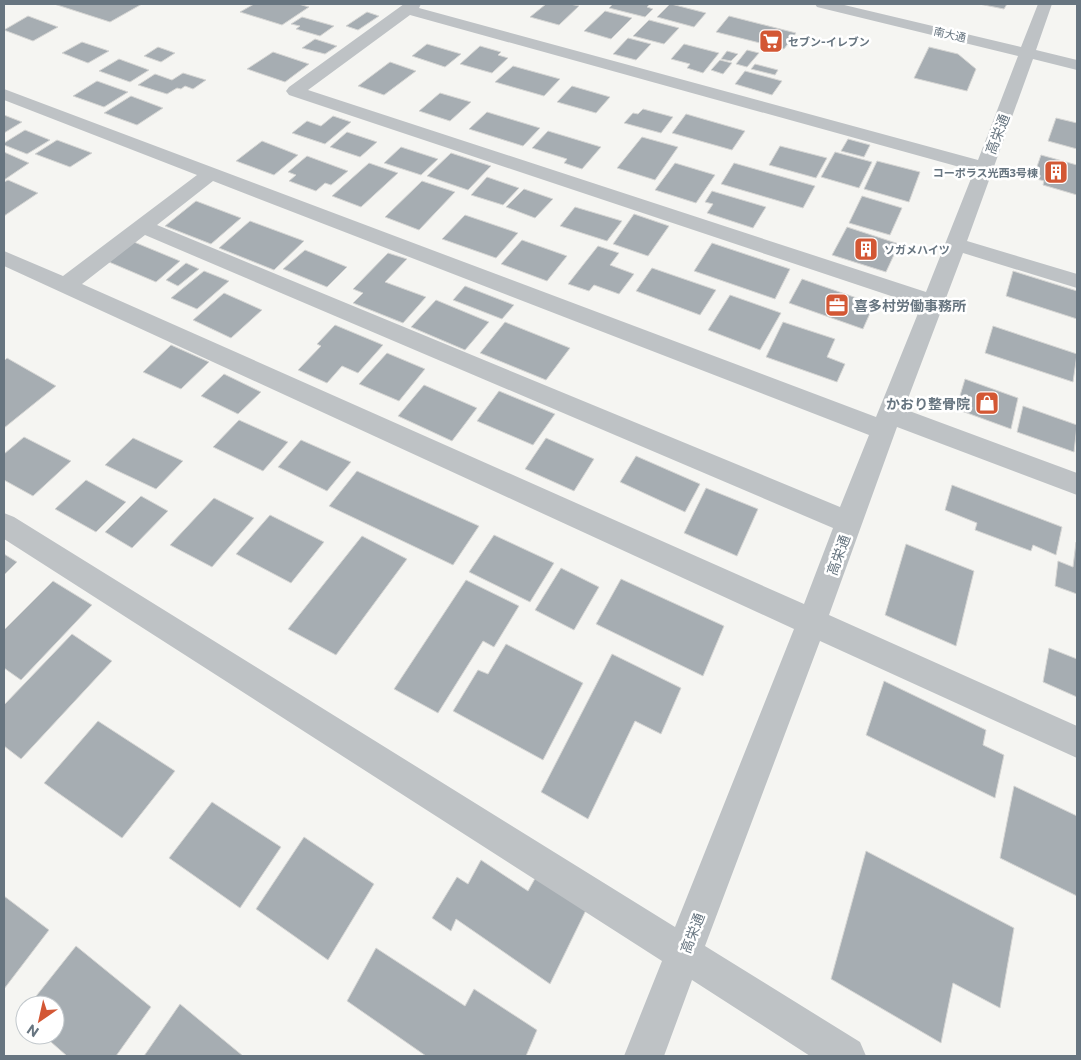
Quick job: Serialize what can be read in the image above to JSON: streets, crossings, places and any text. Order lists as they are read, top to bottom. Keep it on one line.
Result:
{"streets":{"street":["南大通","高栄通"]},"crossings":[["南大通","高栄通"]],"places":{"supermarket":["セブン-イレブン"],"building":["コーポラス光西3号棟","ソガメハイツ"],"office":["喜多村労働事務所"],"shop":["かおり整骨院"]},"north":"bottom left"}
